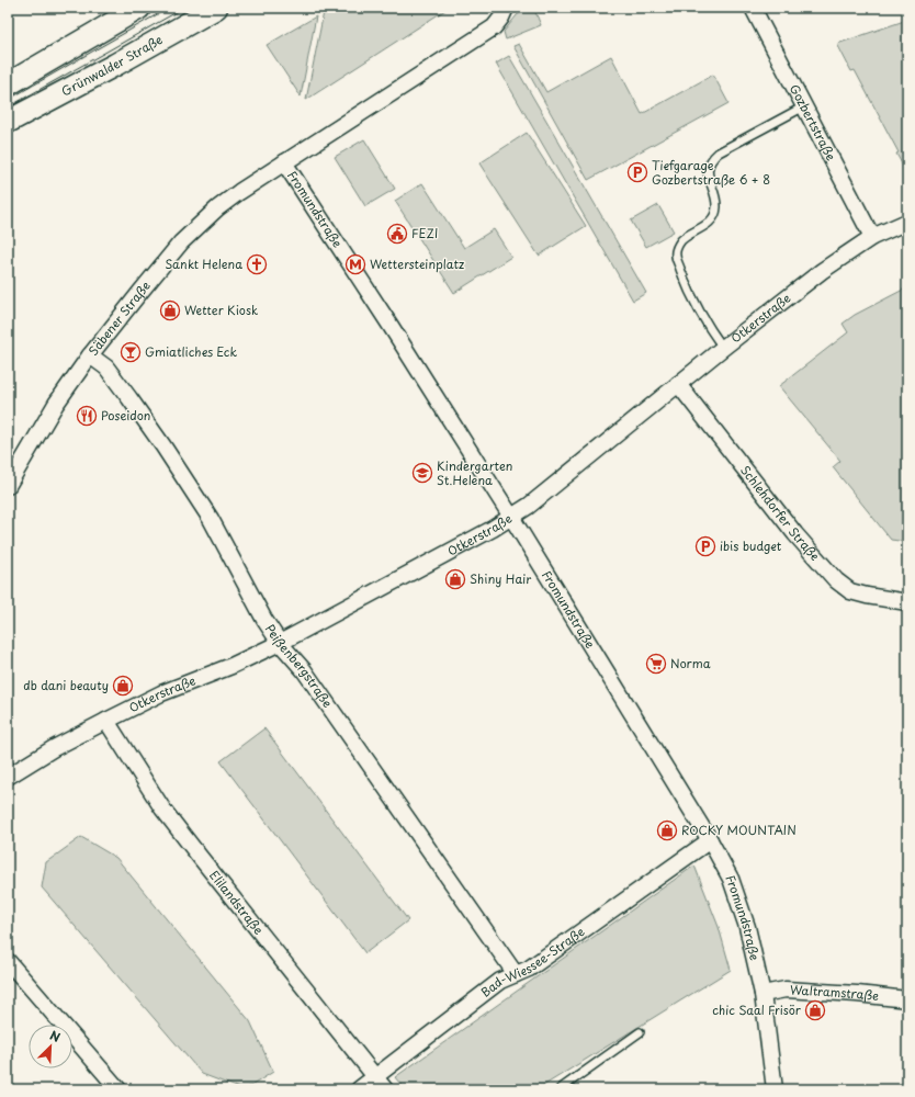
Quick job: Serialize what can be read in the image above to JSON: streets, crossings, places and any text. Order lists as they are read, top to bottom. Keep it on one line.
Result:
{"streets":{"main road":["Grünwalder Straße"],"street":["Gozbertstraße","Fromundstraße","Säbener Straße","Otkerstraße","Schlehdorfer Straße","Peißenbergstraße","Elilandstraße","Bad-Wiessee-Straße","Waltramstraße"]},"crossings":[["Gozbertstraße","Otkerstraße"],["Fromundstraße","Säbener Straße"],["Fromundstraße","Otkerstraße"],["Fromundstraße","Bad-Wiessee-Straße"],["Fromundstraße","Waltramstraße"],["Säbener Straße","Peißenbergstraße"],["Otkerstraße","Schlehdorfer Straße"],["Otkerstraße","Peißenbergstraße"],["Otkerstraße","Elilandstraße"],["Peißenbergstraße","Bad-Wiessee-Straße"],["Elilandstraße","Bad-Wiessee-Straße"]],"places":{"parking":["Tiefgarage Gozbertstraße 6 + 8","ibis budget"],"public building":["FEZI"],"church":["Sankt Helena"],"metro station":["Wettersteinplatz"],"shop":["Wetter Kiosk","Shiny Hair","db dani beauty","ROCKY MOUNTAIN","chic Saal Frisör"],"bar":["Gmiatliches Eck"],"restaurant":["Poseidon"],"school or university":["Kindergarten St.Helena"],"supermarket":["Norma"]},"north":"top right"}
